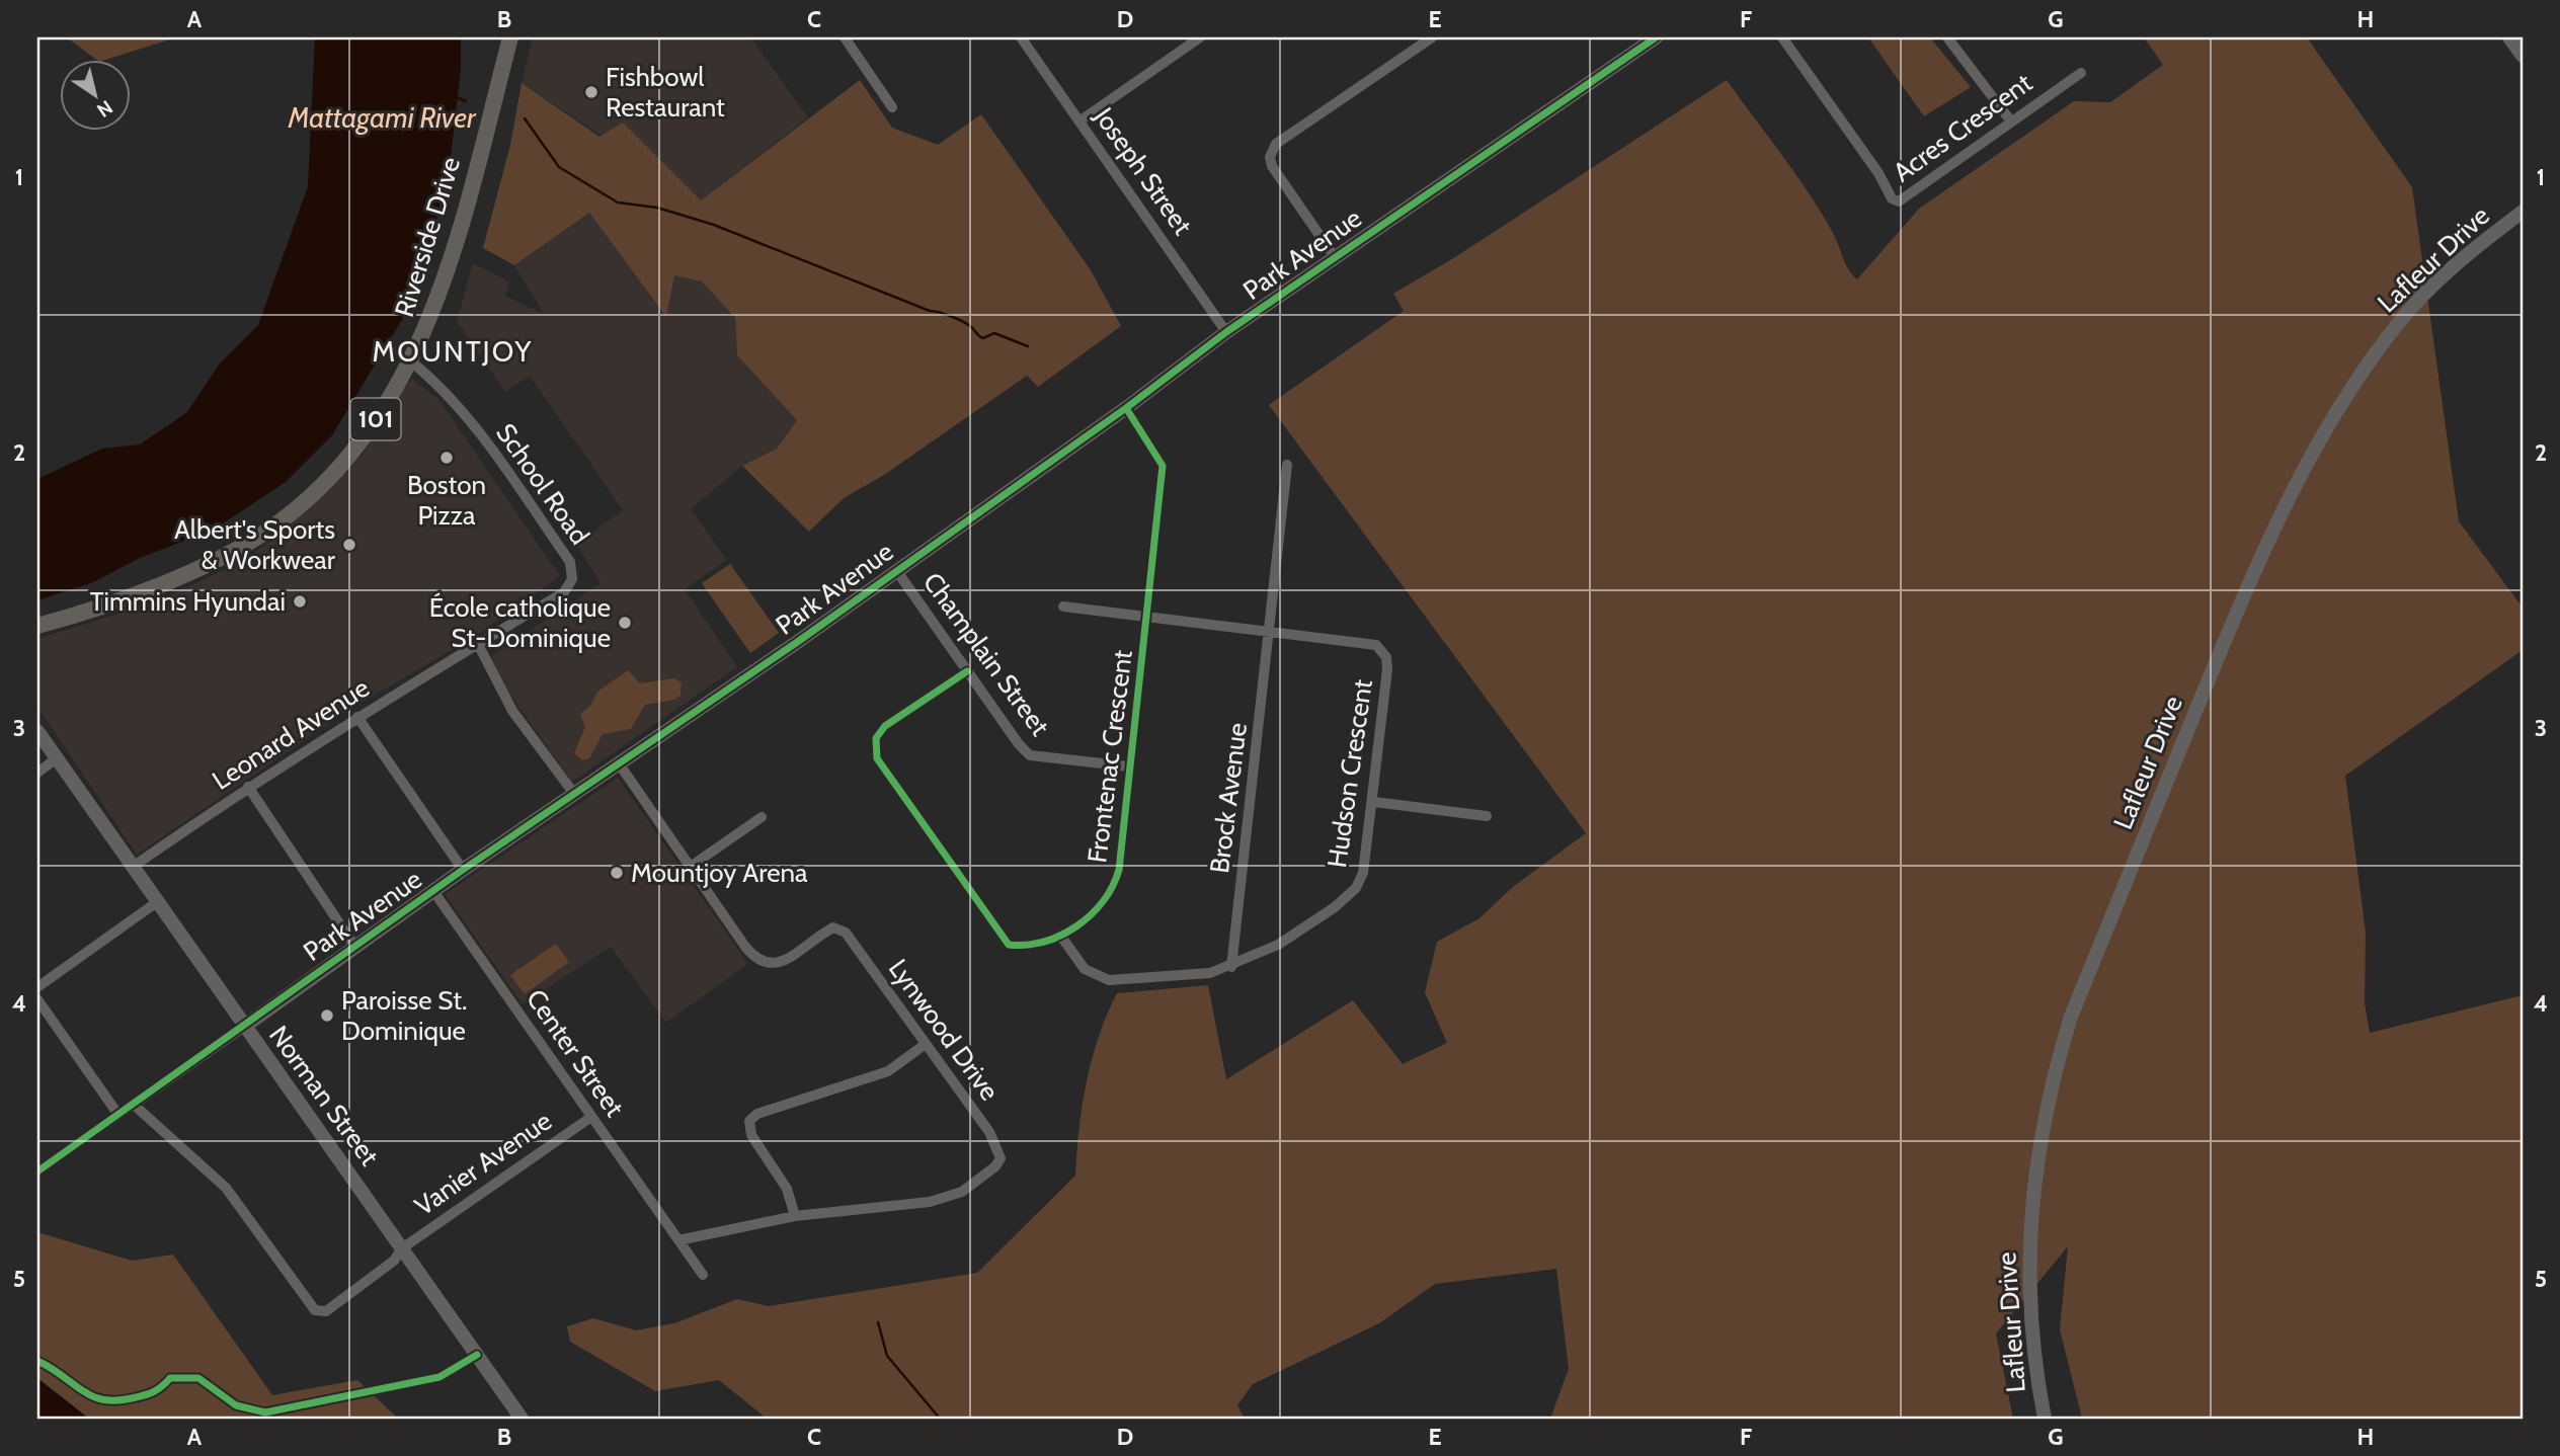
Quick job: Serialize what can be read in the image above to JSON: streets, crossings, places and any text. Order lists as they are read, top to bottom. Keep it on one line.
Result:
{"streets":{"main road":["Riverside Drive","101"],"street":["Acres Crescent","Joseph Street","Park Avenue","Lafleur Drive","School Road","Champlain Street","Leonard Avenue","Frontenac Crescent","Hudson Crescent","Brock Avenue","Lynwood Drive","Center Street","Norman Street","Vanier Avenue"]},"crossings":[["Joseph Street","Park Avenue"],["Riverside Drive","School Road"],["Park Avenue","Champlain Street"],["Park Avenue","Leonard Avenue"],["Park Avenue","Frontenac Crescent"],["Park Avenue","Lynwood Drive"],["Park Avenue","Center Street"],["Park Avenue","Norman Street"],["Park Avenue","Vanier Avenue"],["School Road","Leonard Avenue"],["Champlain Street","Frontenac Crescent"],["Leonard Avenue","Norman Street"],["Frontenac Crescent","Hudson Crescent"],["Hudson Crescent","Brock Avenue"],["Lynwood Drive","Center Street"],["Center Street","Vanier Avenue"],["Norman Street","Vanier Avenue"]],"districts":["MOUNTJOY"],"water":["Mattagami River"],"places":["Fishbowl Restaurant","Boston Pizza","Albert's Sports & Workwear","Timmins Hyundai","École catholique St-Dominique","Mountjoy Arena","Paroisse St. Dominique"],"north":"bottom right","grid":{"columns":["A","B","C","D","E","F","G","H"],"rows":["1","2","3","4","5"]}}
